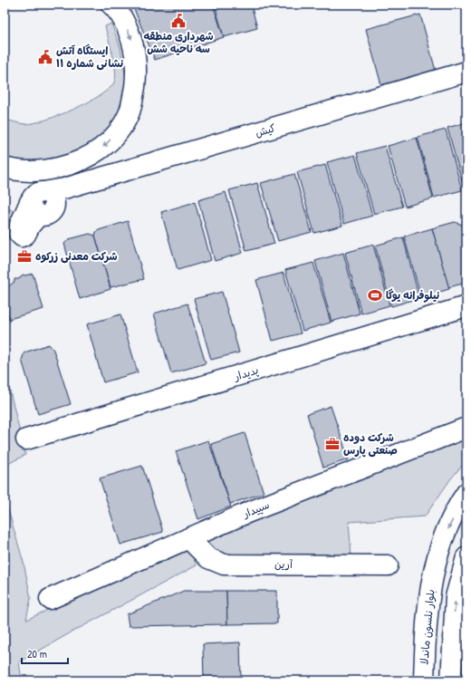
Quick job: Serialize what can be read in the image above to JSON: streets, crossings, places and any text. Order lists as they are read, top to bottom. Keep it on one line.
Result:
{"streets":{"main road":["کیش","پدیدار","سپیدار","آرین","بلوار نلسون ماندلا"]},"crossings":[["سپیدار","آرین"]],"places":{"public building":["شهرداری منطقه سه ناحیه شش","ایستگاه آتش نشانی شماره ۱۱"],"office":["شرکت معدنی زرکوه","شرکت دوده صنعتی پارس"],"sports":["نیلوفرانه یوگا"]},"scale_bar":"20 m"}
